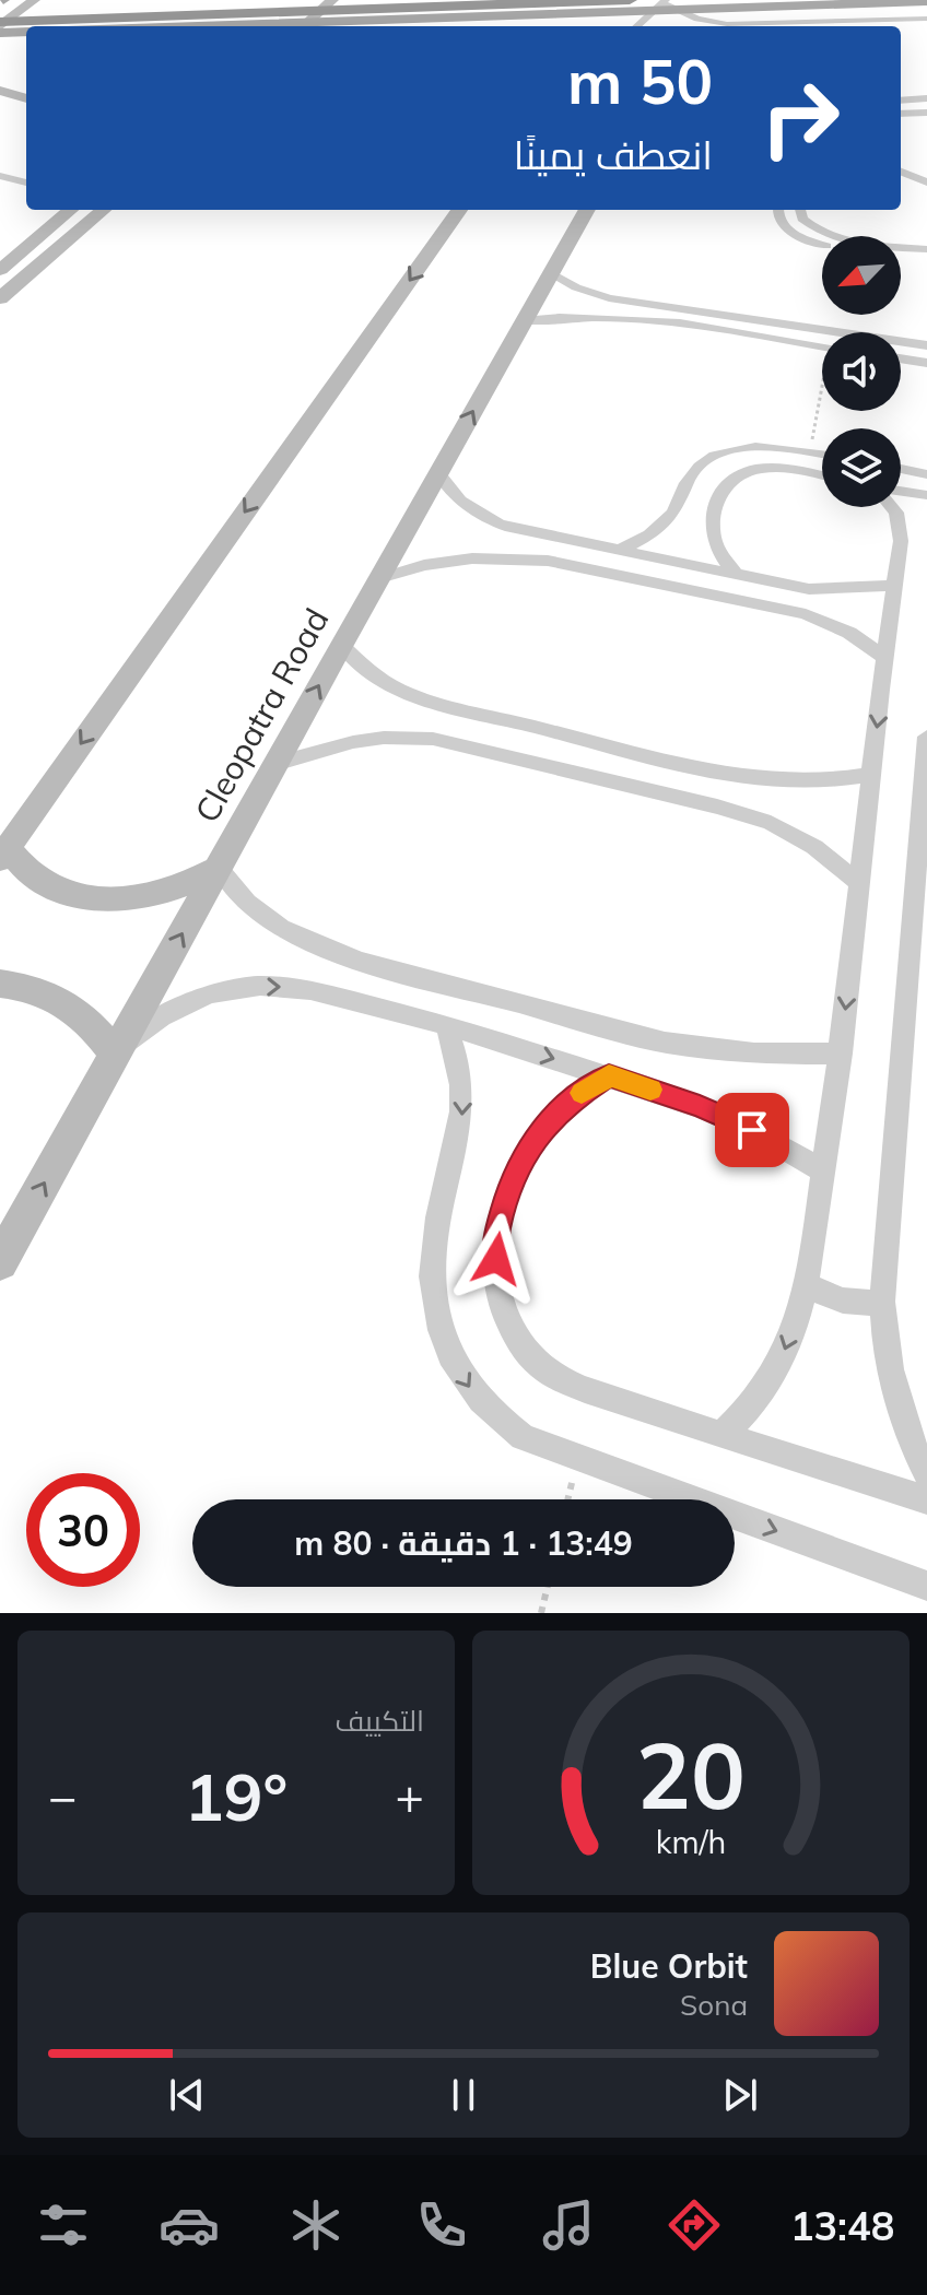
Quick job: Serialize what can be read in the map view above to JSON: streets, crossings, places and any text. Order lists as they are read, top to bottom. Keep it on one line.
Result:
{"streets":{"main road":["Cleopatra Road"]},"north":"bottom left","page":{"turn":["50 m","انعطف يمينًا"],"limit":"30","trip":"13:49 · 1 دقيقة · 80 m","tile":"التكييف","heat":["−","19°","+"],"song":["Blue Orbit","Sona"],"tabs":"13:48","gauge":["20","km/h"]}}
